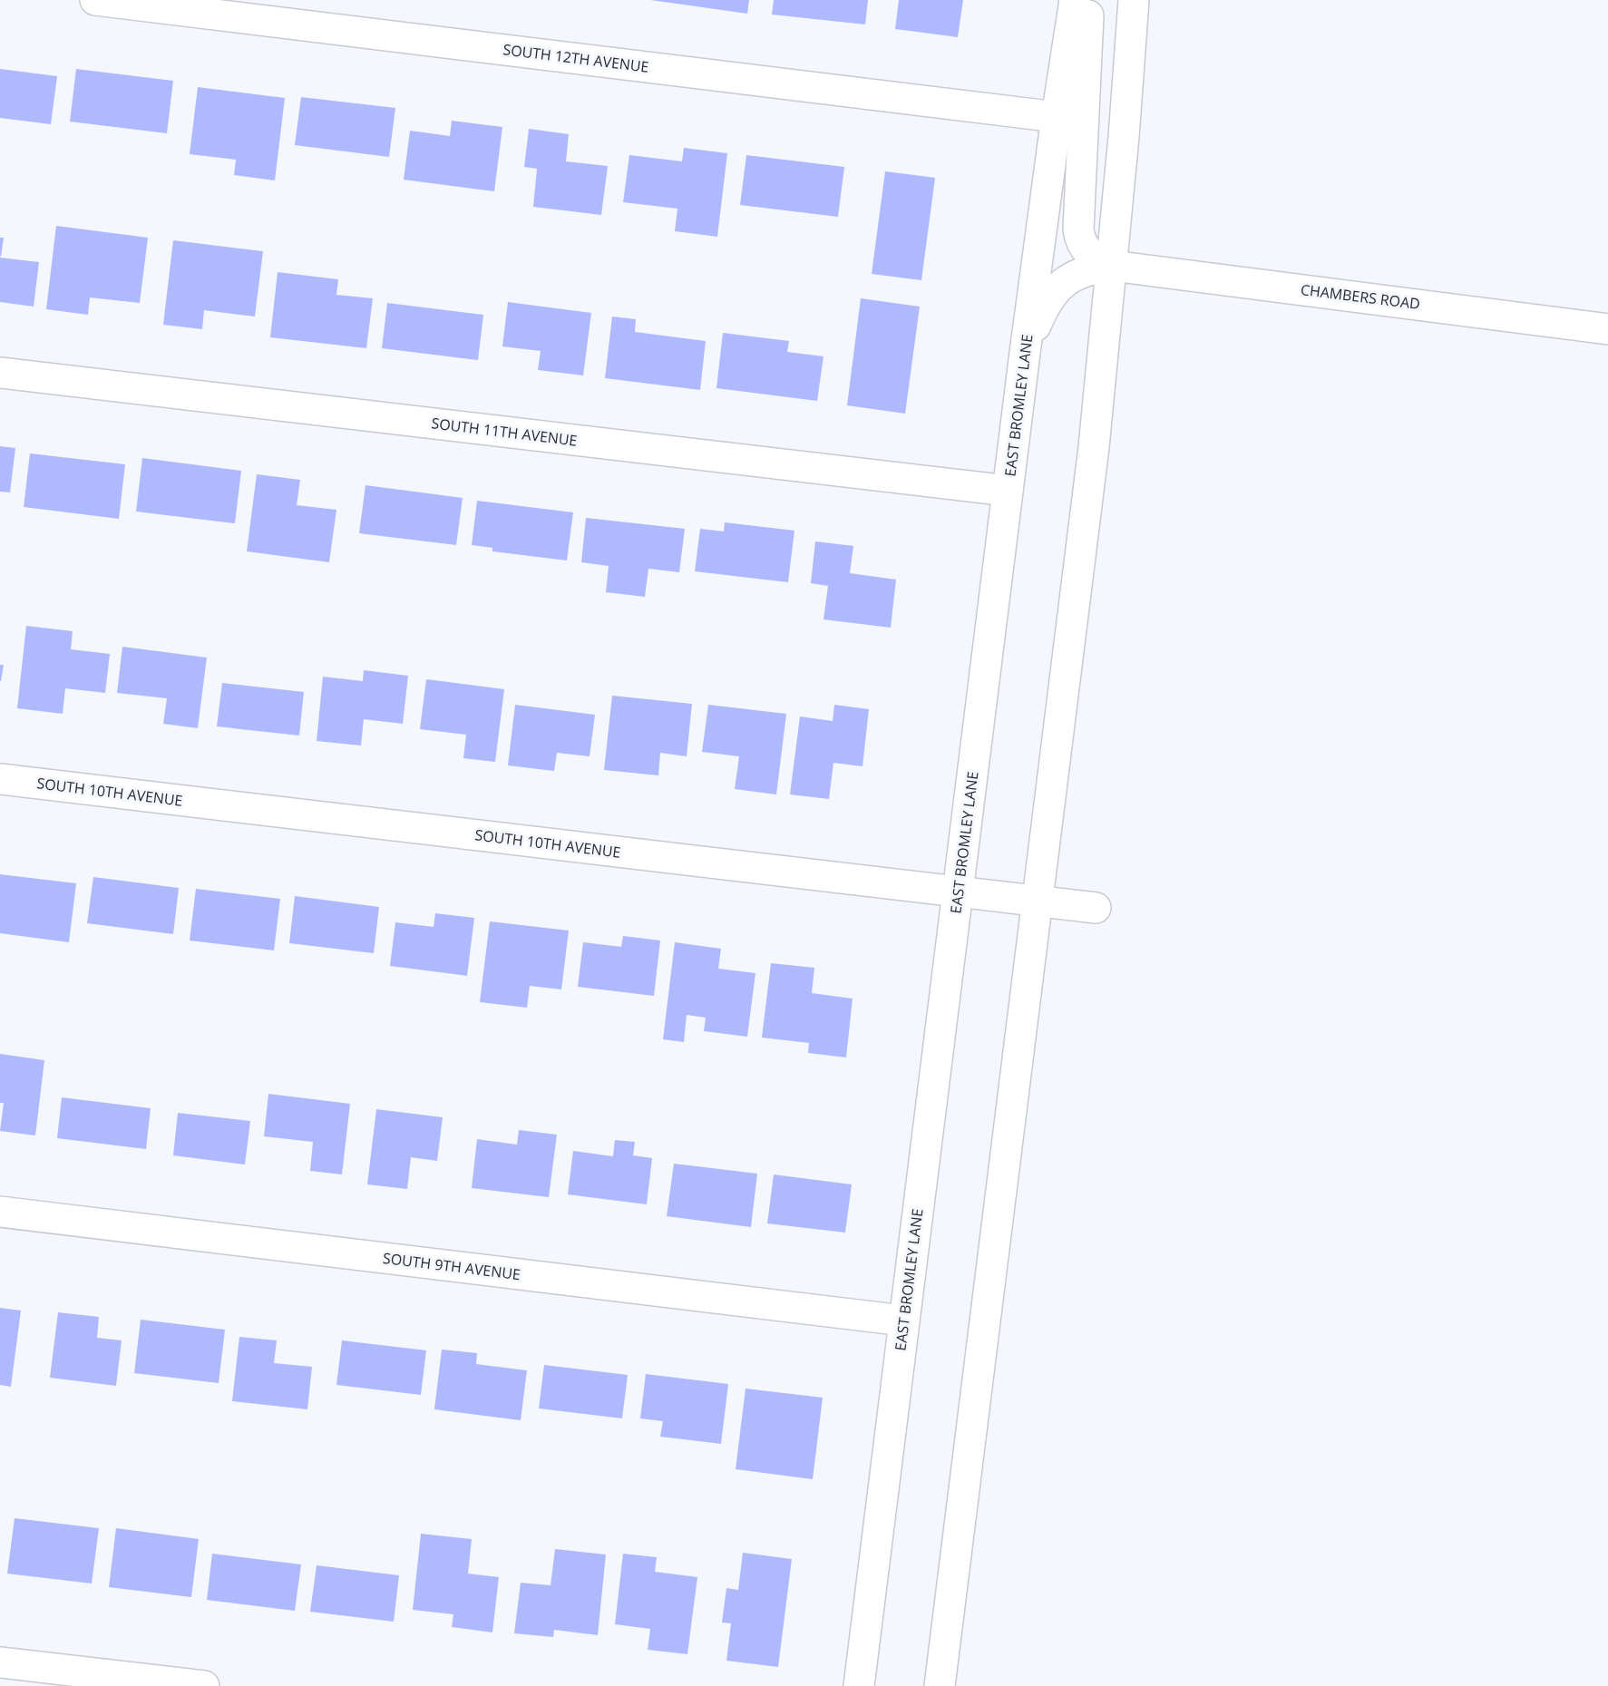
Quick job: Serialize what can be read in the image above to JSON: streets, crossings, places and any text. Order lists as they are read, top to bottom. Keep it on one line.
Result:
{"streets":{"street":["SOUTH 12TH AVENUE","CHAMBERS ROAD","EAST BROMLEY LANE","SOUTH 11TH AVENUE","SOUTH 10TH AVENUE","SOUTH 9TH AVENUE"]},"crossings":[["SOUTH 12TH AVENUE","EAST BROMLEY LANE"],["EAST BROMLEY LANE","SOUTH 11TH AVENUE"],["EAST BROMLEY LANE","SOUTH 10TH AVENUE"],["EAST BROMLEY LANE","SOUTH 9TH AVENUE"]]}
